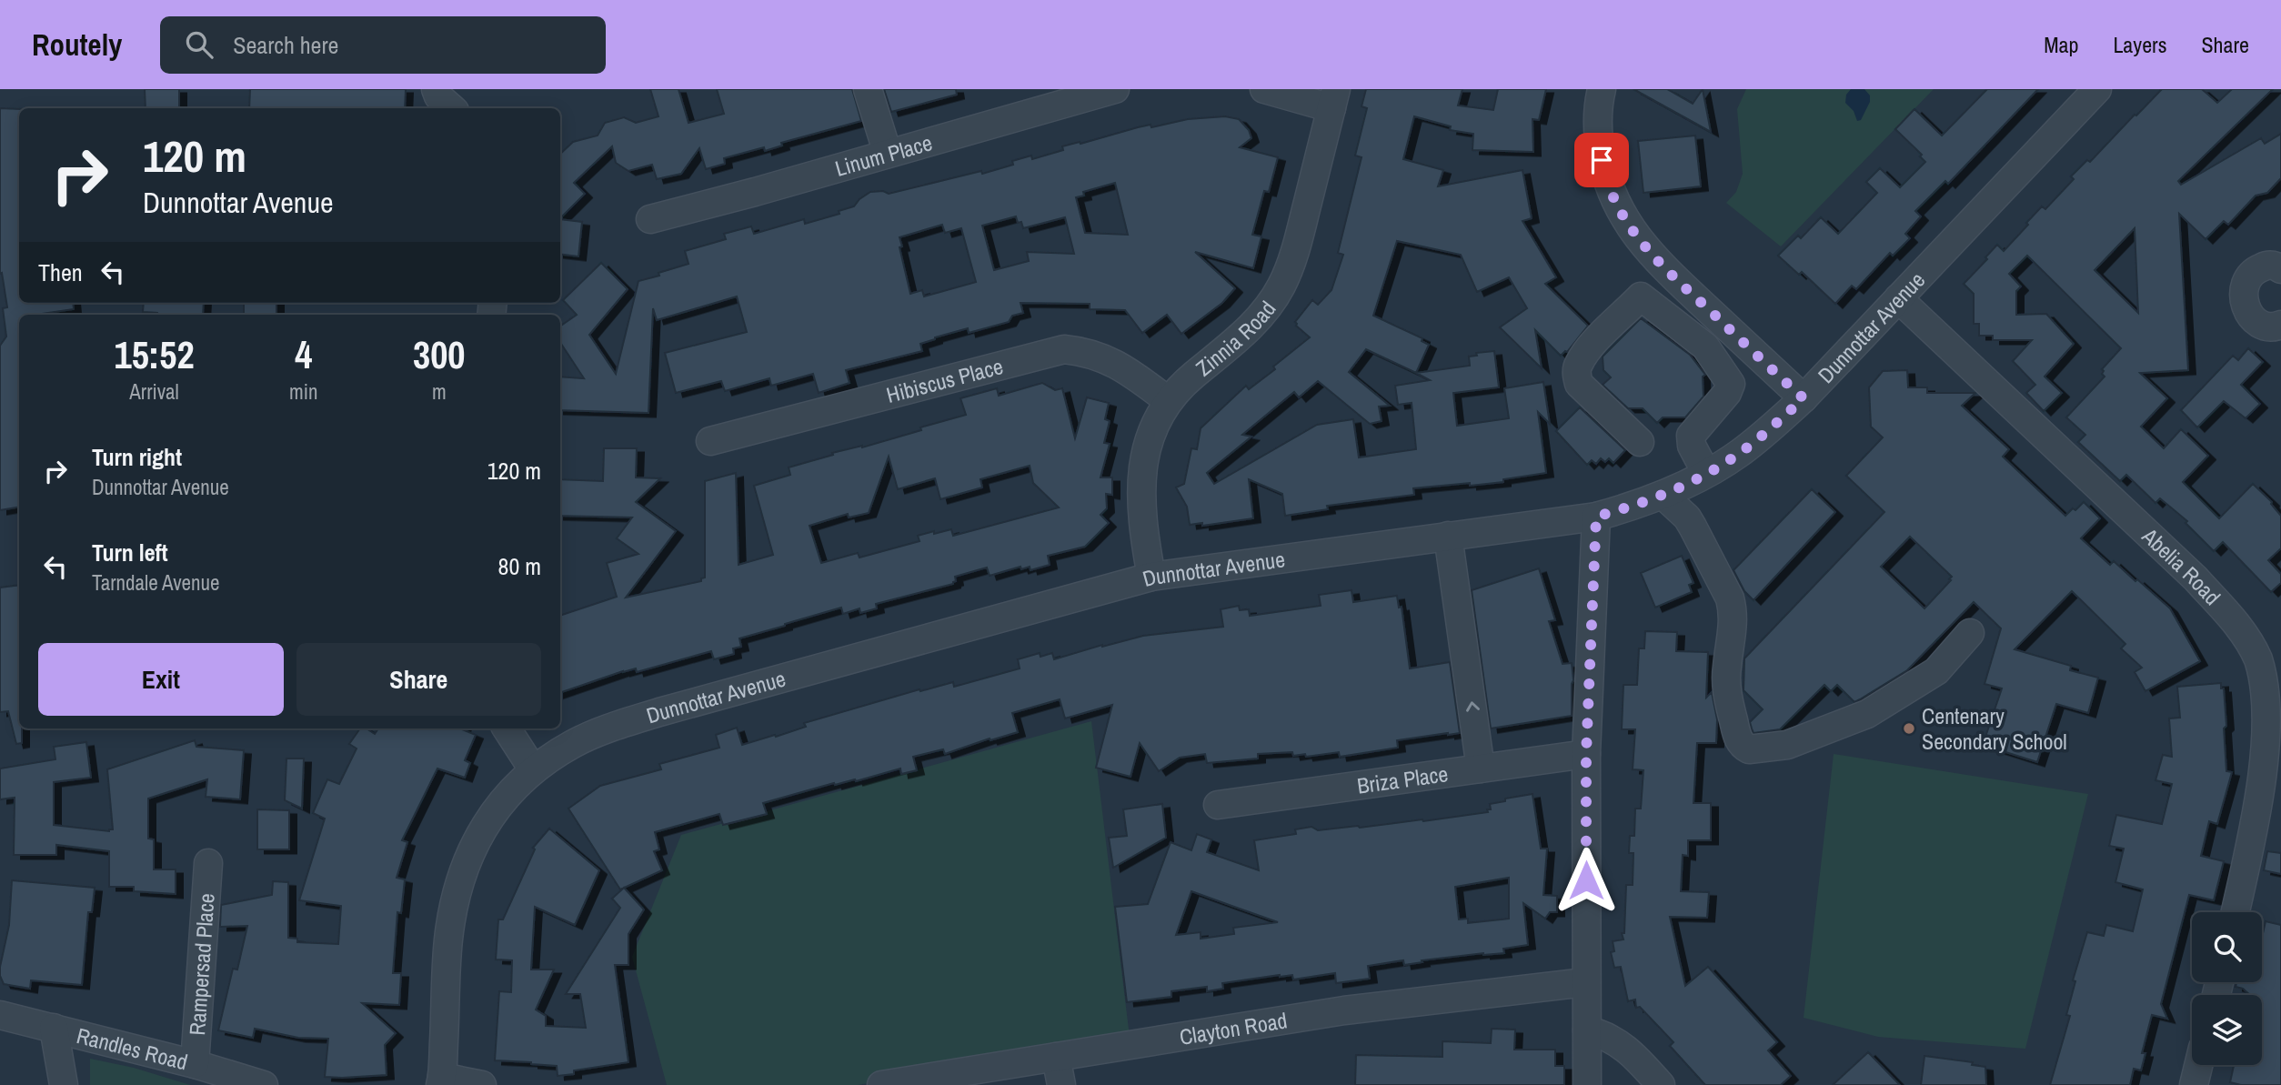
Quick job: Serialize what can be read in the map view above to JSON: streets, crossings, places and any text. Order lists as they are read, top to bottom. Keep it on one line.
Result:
{"streets":{"street":["Linum Place","Dunnottar Avenue","Zinnia Road","Hibiscus Place","Abelia Road","Briza Place","Rampersad Place","Clayton Road","Randles Road"]},"crossings":[["Dunnottar Avenue","Zinnia Road"],["Dunnottar Avenue","Abelia Road"],["Zinnia Road","Hibiscus Place"],["Rampersad Place","Randles Road"]],"places":["Centenary Secondary School"],"page":{"header":"Routely","search":"Search here","nav":["Map","Layers","Share"],"turn":["120 m","Dunnottar Avenue"],"then":"Then","eta":["15:52","Arrival","4","min","300","m"],"list":[{"name":"Turn right","note":"Dunnottar Avenue","value":"120 m"},{"name":"Turn left","note":"Tarndale Avenue","value":"80 m"}],"buttons":["Exit","Share"]}}
